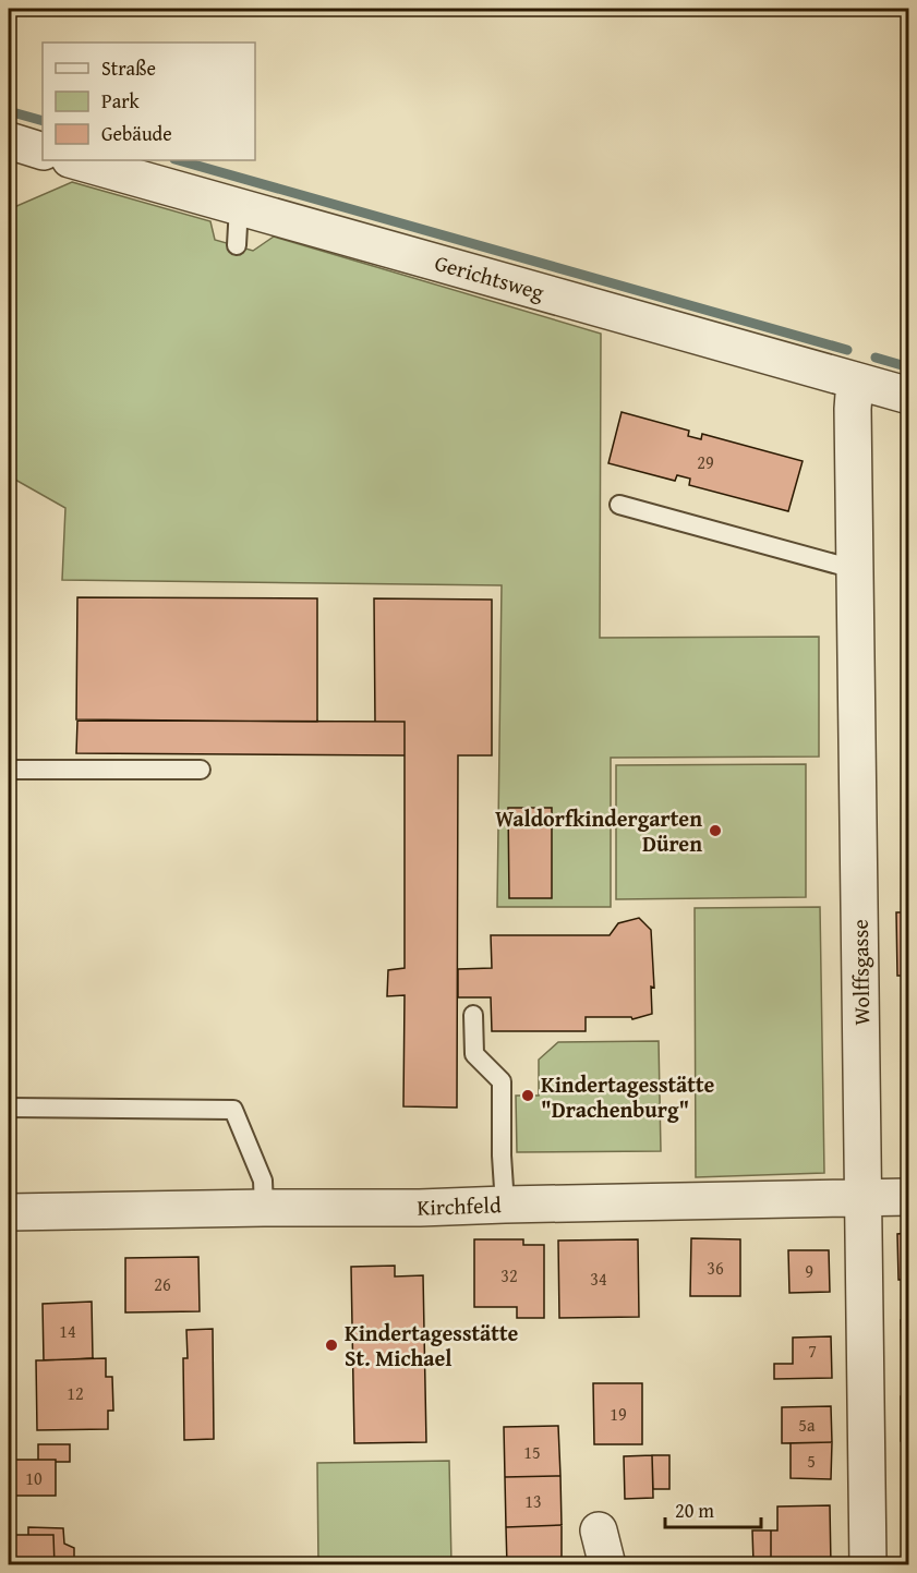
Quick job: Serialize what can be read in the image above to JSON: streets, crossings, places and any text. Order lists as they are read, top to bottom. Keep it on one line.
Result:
{"streets":{"street":["Gerichtsweg","Wolffsgasse","Kirchfeld"]},"crossings":[["Gerichtsweg","Wolffsgasse"],["Wolffsgasse","Kirchfeld"]],"places":["Waldorfkindergarten Düren","Kindertagesstätte \"Drachenburg\"","Kindertagesstätte St. Michael"],"house_numbers":["29","36","9","32","34","26","14","7","12","19","5a","15","5","10","13"],"legend":["Straße","Park","Gebäude"],"scale_bar":"20 m"}
